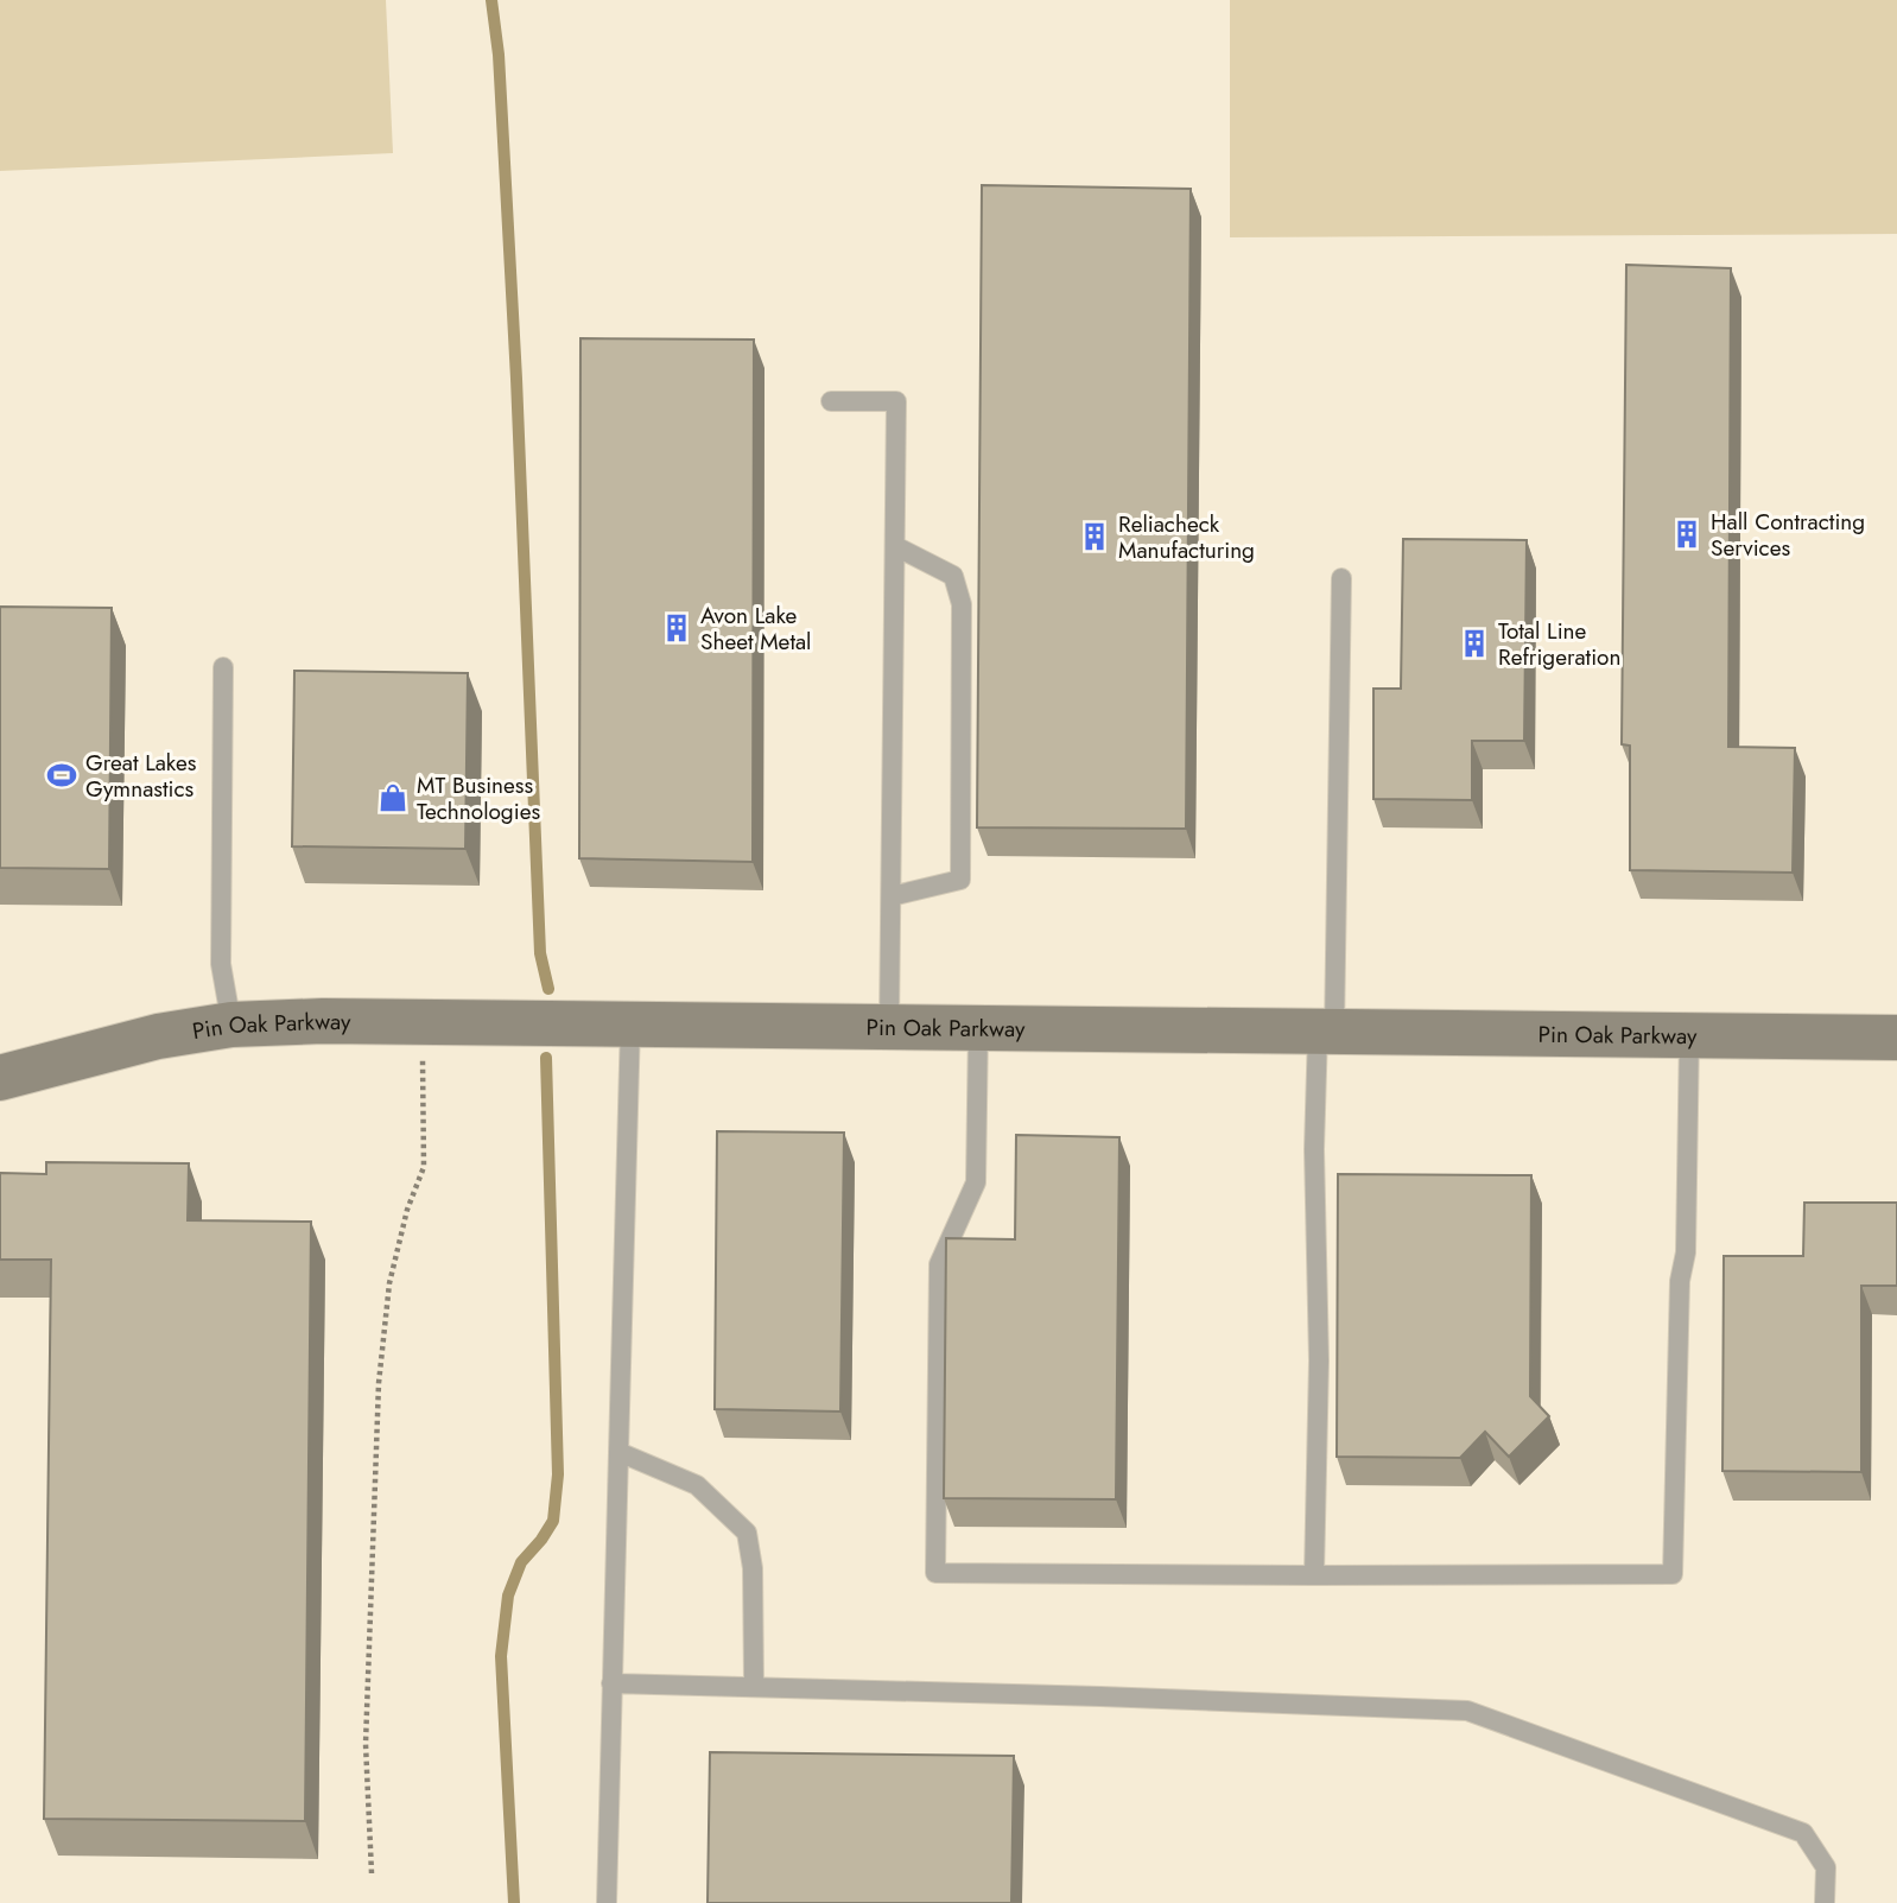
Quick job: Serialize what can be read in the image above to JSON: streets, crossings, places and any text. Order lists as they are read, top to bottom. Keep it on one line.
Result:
{"streets":{"street":["Pin Oak Parkway"]},"places":{"building":["Hall Contracting Services","Reliacheck Manufacturing","Avon Lake Sheet Metal","Total Line Refrigeration"],"sports":["Great Lakes Gymnastics"],"shop":["MT Business Technologies"]}}
